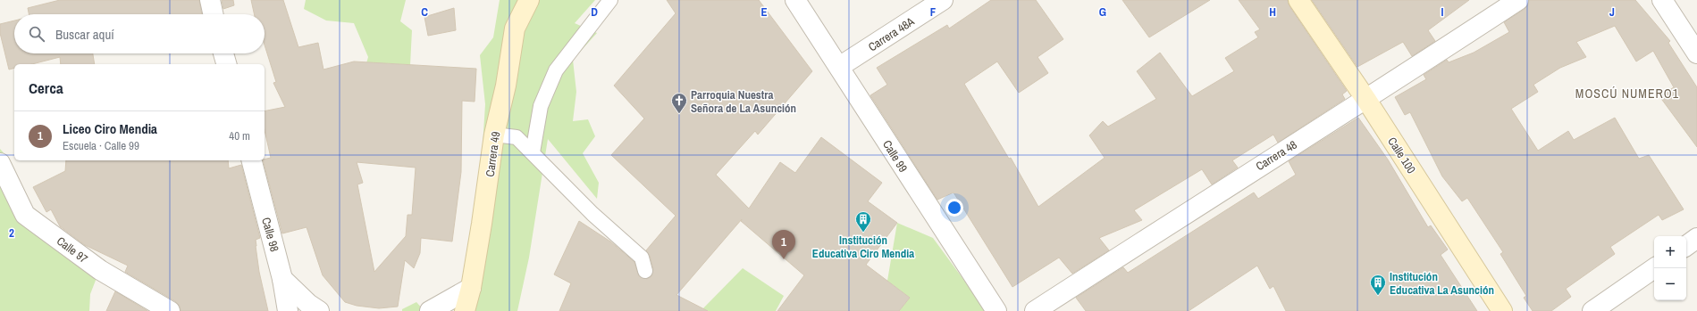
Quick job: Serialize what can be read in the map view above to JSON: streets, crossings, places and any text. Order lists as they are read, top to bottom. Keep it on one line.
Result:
{"streets":{"street":["Carrera 48A","Carrera 49","Carrera 48","Calle 100","Calle 99","Calle 98","Calle 97"]},"crossings":[["Carrera 48A","Calle 99"],["Carrera 48","Calle 100"]],"districts":["MOSCÚ NUMERO1"],"places":{"church":["Parroquia Nuestra Señora de La Asunción"],"building":["Institución Educativa Ciro Mendia","Institución Educativa La Asunción"]},"page":{"search":"Buscar aquí","heading":"Cerca","list":[{"mark":"1","name":"Liceo Ciro Mendia","note":"Escuela · Calle 99","value":"40 m"}],"pins":"1","map_buttons":["+","−"]},"grid":{"columns":["C","D","E","F","G","H","I","J"],"rows":["2"]}}
